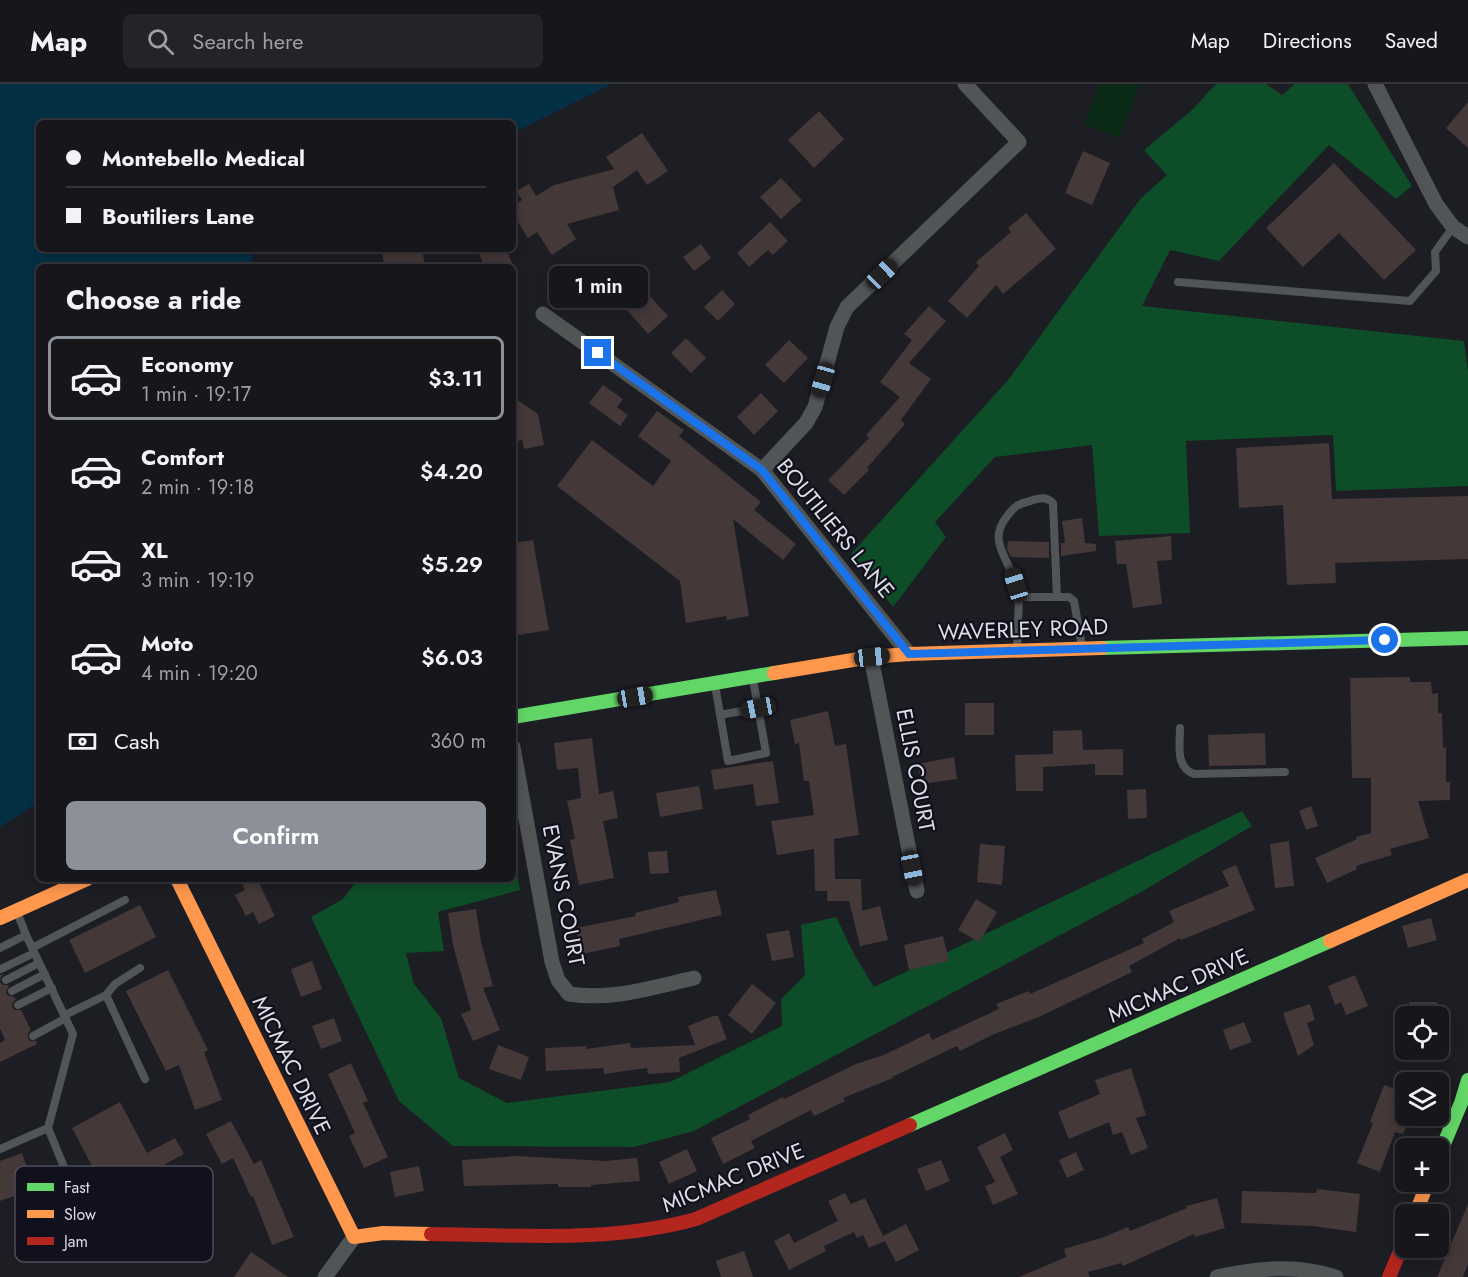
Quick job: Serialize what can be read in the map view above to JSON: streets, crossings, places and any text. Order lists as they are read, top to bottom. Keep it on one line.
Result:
{"streets":{"street":["BOUTILIERS LANE","WAVERLEY ROAD","ELLIS COURT","EVANS COURT","MICMAC DRIVE"]},"crossings":[["BOUTILIERS LANE","WAVERLEY ROAD"],["WAVERLEY ROAD","ELLIS COURT"]],"legend":["Fast","Slow","Jam"],"page":{"header":"Map","search":"Search here","nav":["Map","Directions","Saved"],"banner":["Montebello Medical","Boutiliers Lane"],"heading":"Choose a ride","bubble":"1 min","list":[{"name":"Economy","note":"1 min · 19:17","value":"$3.11"},{"name":"Comfort","note":"2 min · 19:18","value":"$4.20"},{"name":"XL","note":"3 min · 19:19","value":"$5.29"},{"name":"Moto","note":"4 min · 19:20","value":"$6.03"}],"pay":["Cash","360 m"],"buttons":"Confirm","map_buttons":["+","−"]}}
